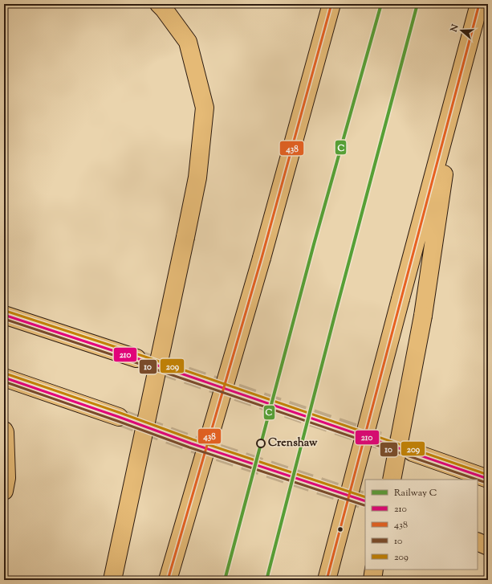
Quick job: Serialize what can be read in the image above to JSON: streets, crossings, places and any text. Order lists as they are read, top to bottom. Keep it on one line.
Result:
{"places":["Crenshaw"],"lines":["rail line C","transit line 438","transit line 209","transit line 210","transit line 10"],"legend":["Railway C","210","438","10","209"],"north":"left"}
